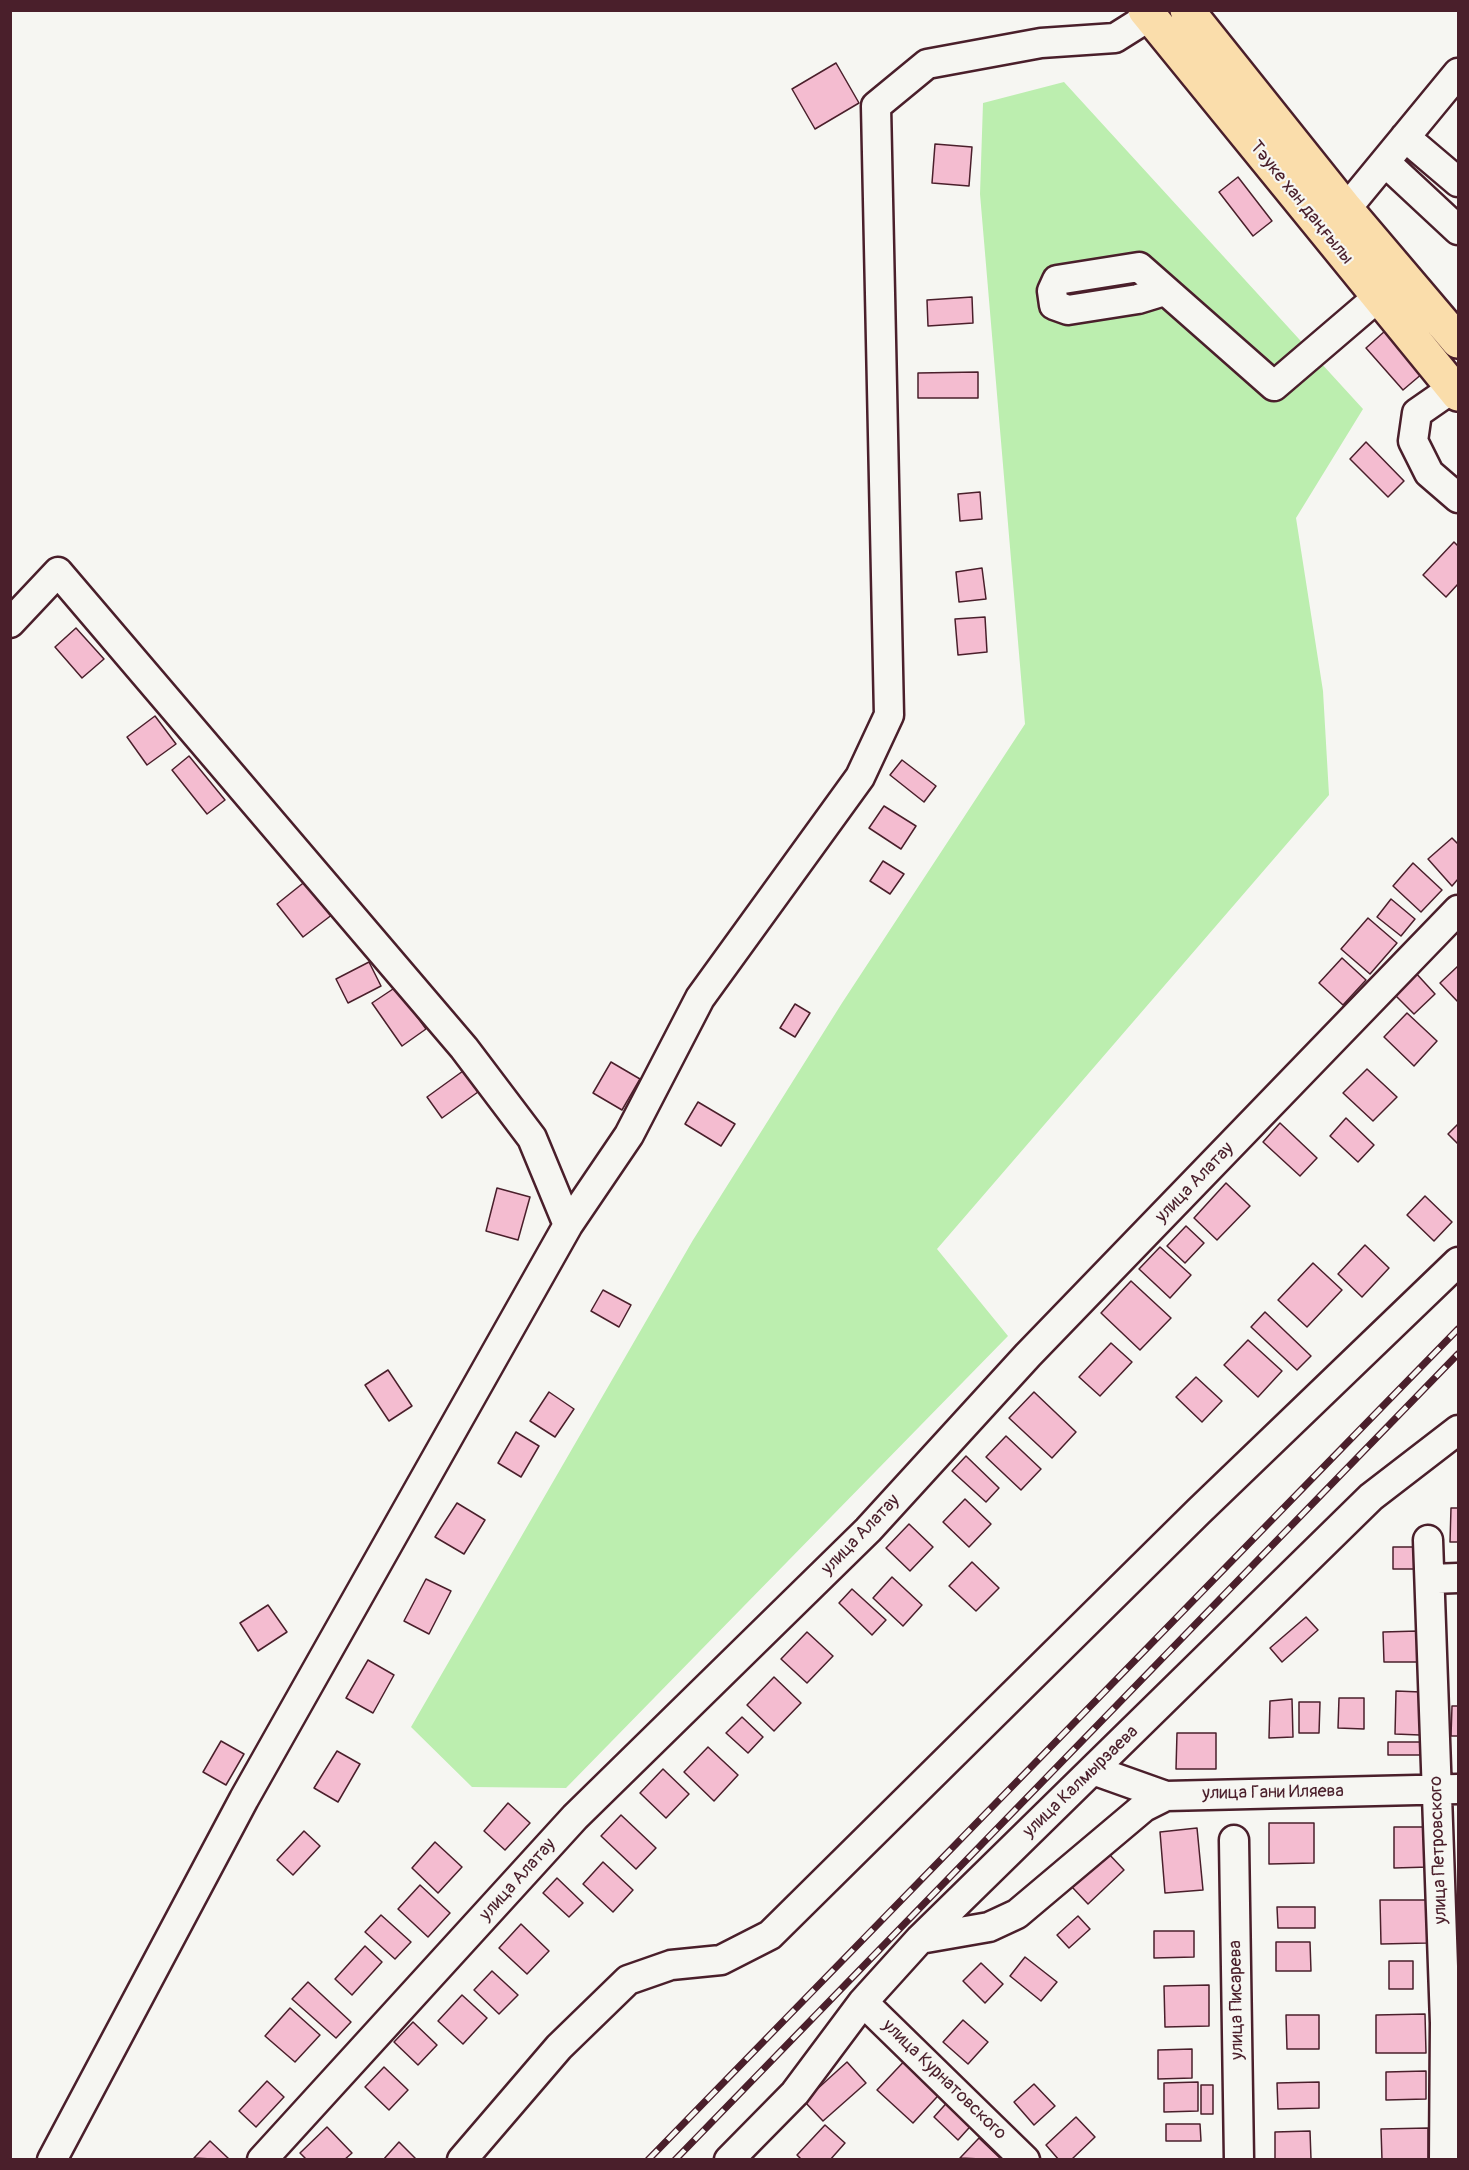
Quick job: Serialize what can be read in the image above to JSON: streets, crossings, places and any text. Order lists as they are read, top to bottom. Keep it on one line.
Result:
{"streets":{"main road":["Тәуке хан даңғылы"],"street":["улица Алатау","улица Калмырзаева","улица Гани Иляева","улица Петровского","улица Писарева","улица Курнатовского"]},"crossings":[["улица Калмырзаева","улица Гани Иляева"],["улица Калмырзаева","улица Курнатовского"],["улица Гани Иляева","улица Петровского"]]}
